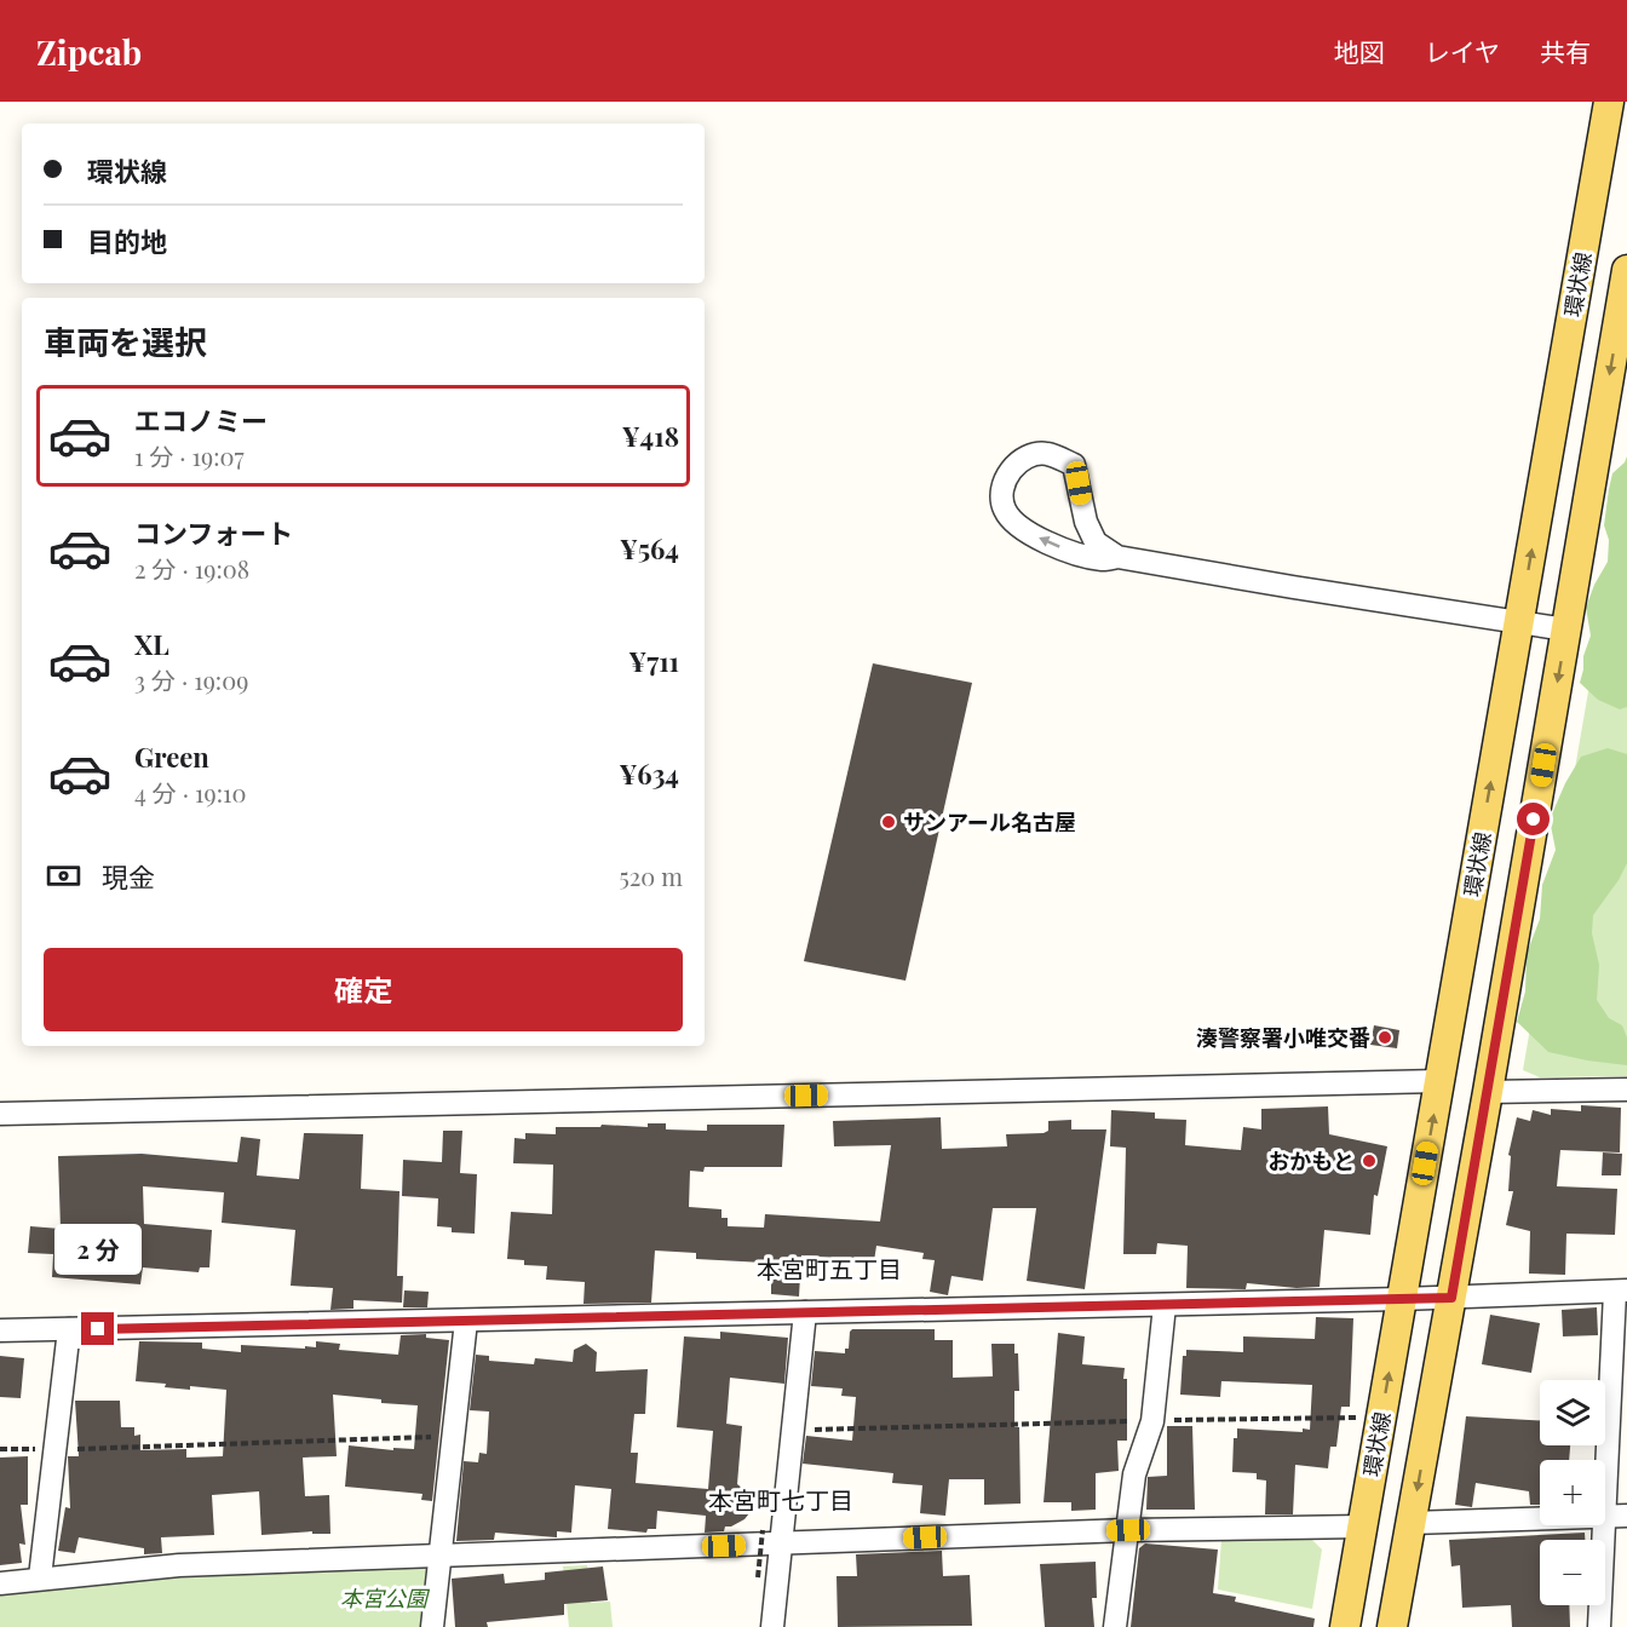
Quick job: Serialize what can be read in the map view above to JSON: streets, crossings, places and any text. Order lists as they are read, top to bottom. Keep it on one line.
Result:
{"streets":{"main road":["環状線"]},"districts":["本宮町五丁目","本宮町七丁目"],"parks":["本宮公園"],"places":["サンアール名古屋","湊警察署小唯交番","おかもと"],"page":{"header":"Zipcab","nav":["地図","レイヤ","共有"],"banner":["環状線","目的地"],"heading":"車両を選択","list":[{"name":"エコノミー","note":"1 分 · 19:07","value":"¥418"},{"name":"コンフォート","note":"2 分 · 19:08","value":"¥564"},{"name":"XL","note":"3 分 · 19:09","value":"¥711"},{"name":"Green","note":"4 分 · 19:10","value":"¥634"}],"pay":["現金","520 m"],"buttons":"確定","bubble":"2 分","map_buttons":["+","−"]}}
